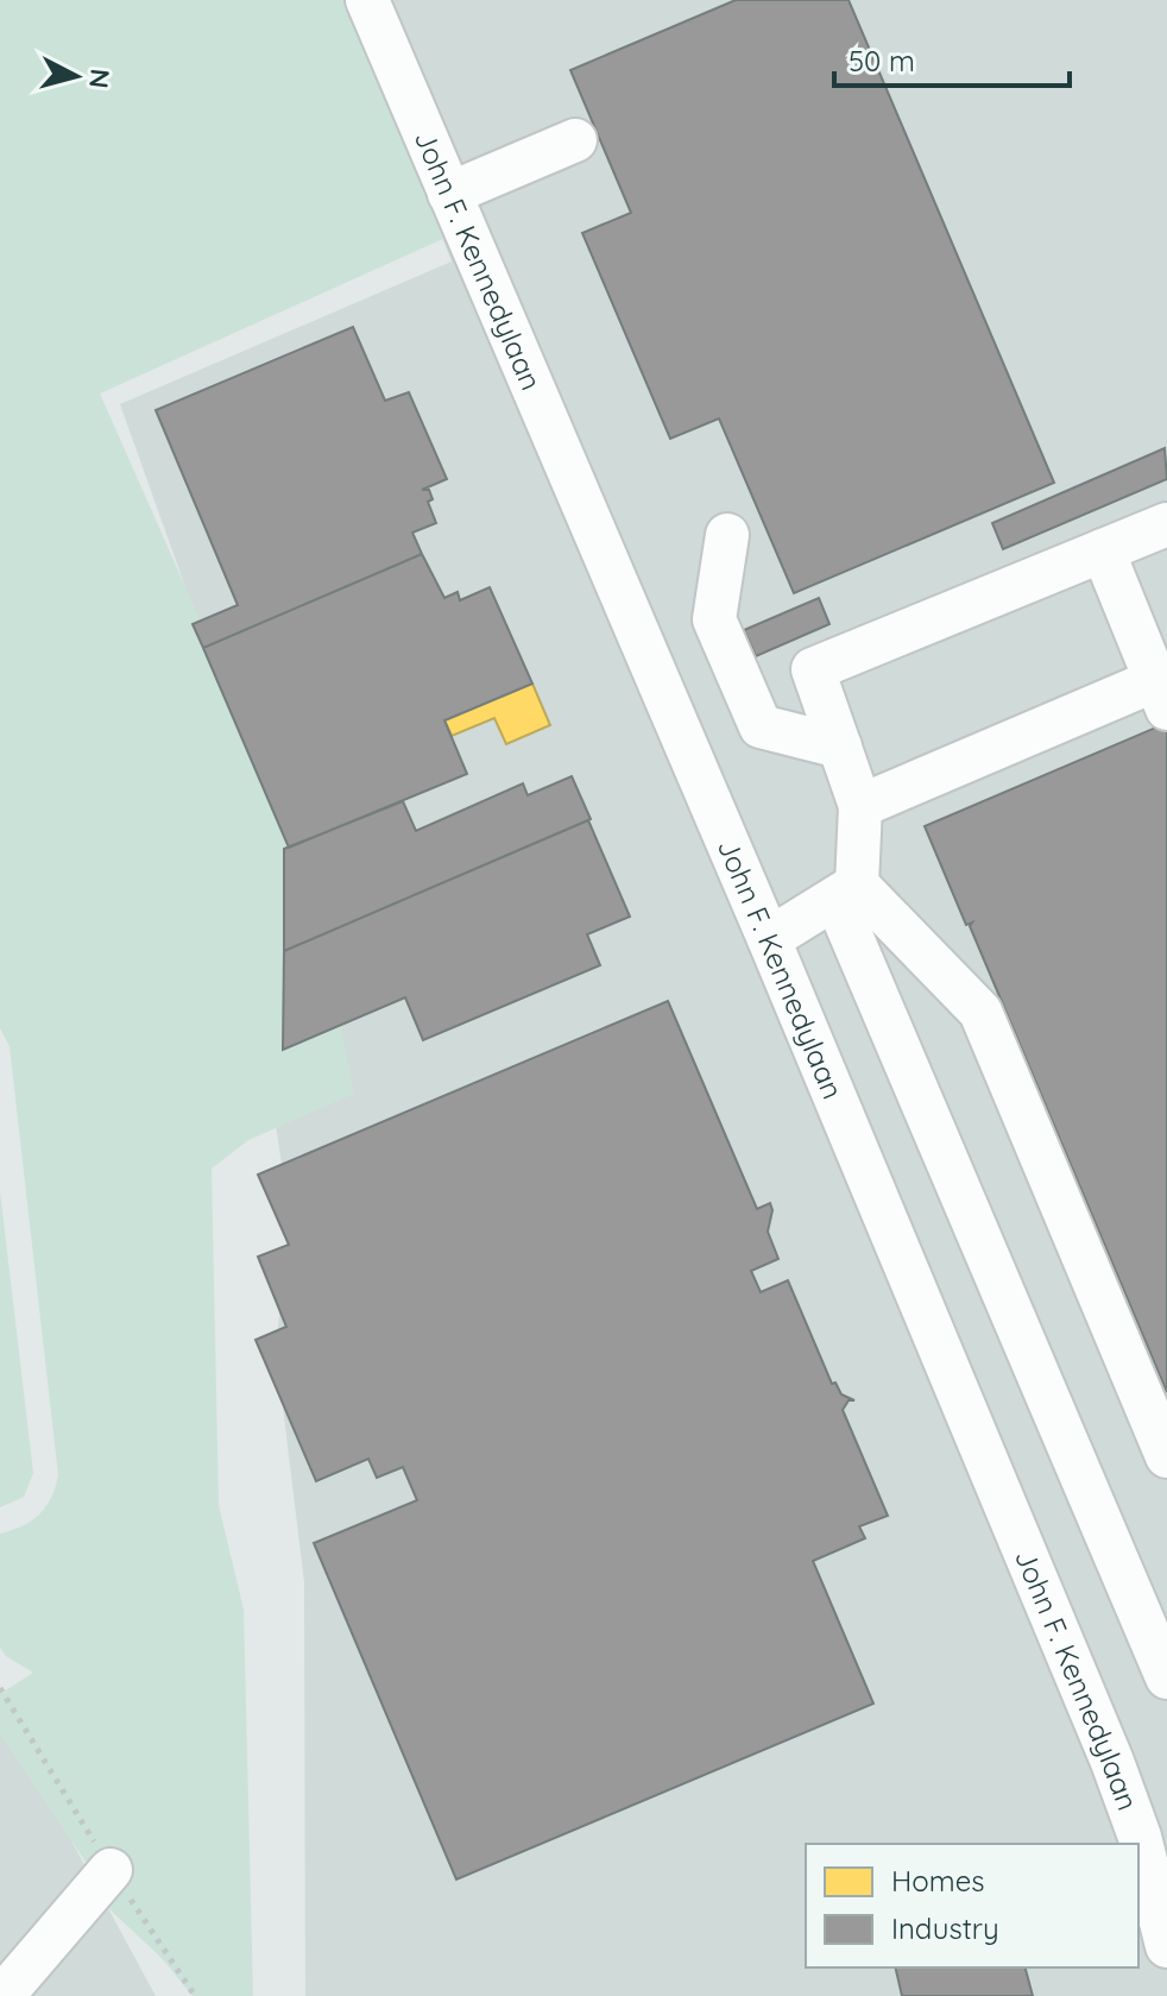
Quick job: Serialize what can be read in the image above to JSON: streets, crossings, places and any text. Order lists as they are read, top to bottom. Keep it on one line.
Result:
{"streets":{"street":["John F. Kennedylaan"]},"legend":["Homes","Industry"],"scale_bar":"50 m","north":"right"}
